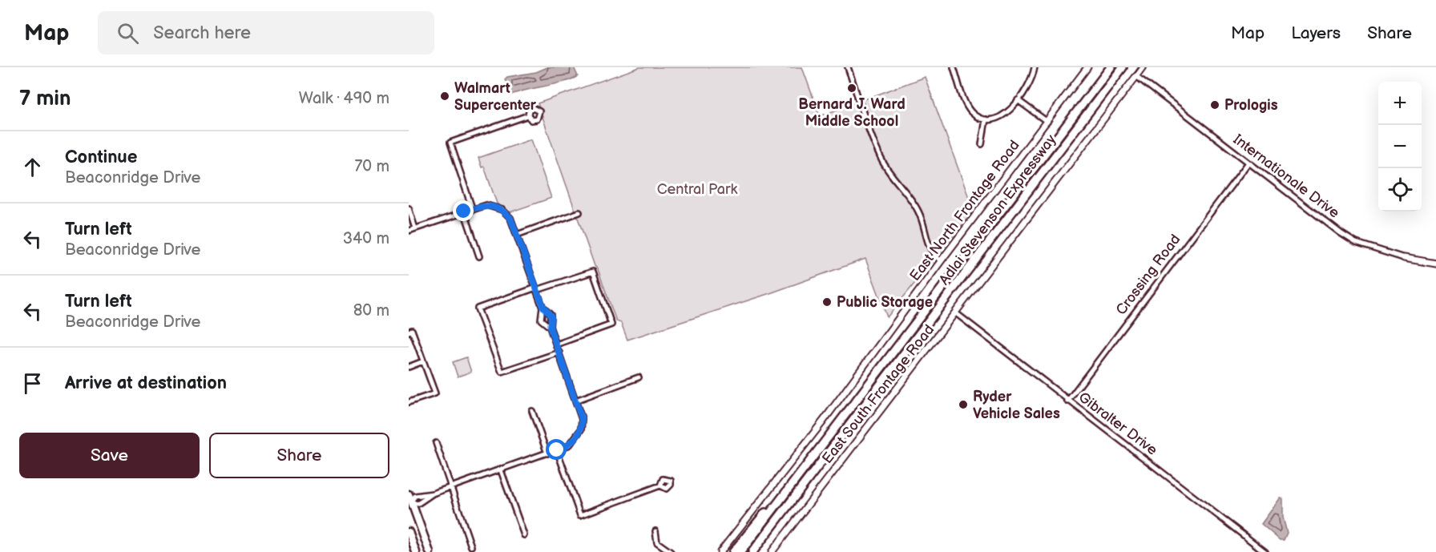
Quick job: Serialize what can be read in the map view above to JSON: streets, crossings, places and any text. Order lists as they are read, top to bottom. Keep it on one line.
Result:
{"streets":{"highway":["Adlai Stevenson Expressway"],"street":["Internationale Drive","East North Frontage Road","Crossing Road","East South Frontage Road","Gibralter Drive"]},"crossings":[["Internationale Drive","Crossing Road"],["Internationale Drive","East South Frontage Road"],["Crossing Road","Gibralter Drive"],["East South Frontage Road","Gibralter Drive"]],"parks":["Central Park"],"places":["Bernard J. Ward Middle School","Walmart Supercenter","Prologis","Public Storage","Ryder Vehicle Sales"],"page":{"header":"Map","search":"Search here","nav":["Map","Layers","Share"],"heading":["7 min","Walk · 490 m"],"map_buttons":["+","−"],"list":[["Continue","Beaconridge Drive","70 m"],["Turn left","Beaconridge Drive","340 m"],["Turn left","Beaconridge Drive","80 m"],"Arrive at destination"],"buttons":["Save","Share"]}}
